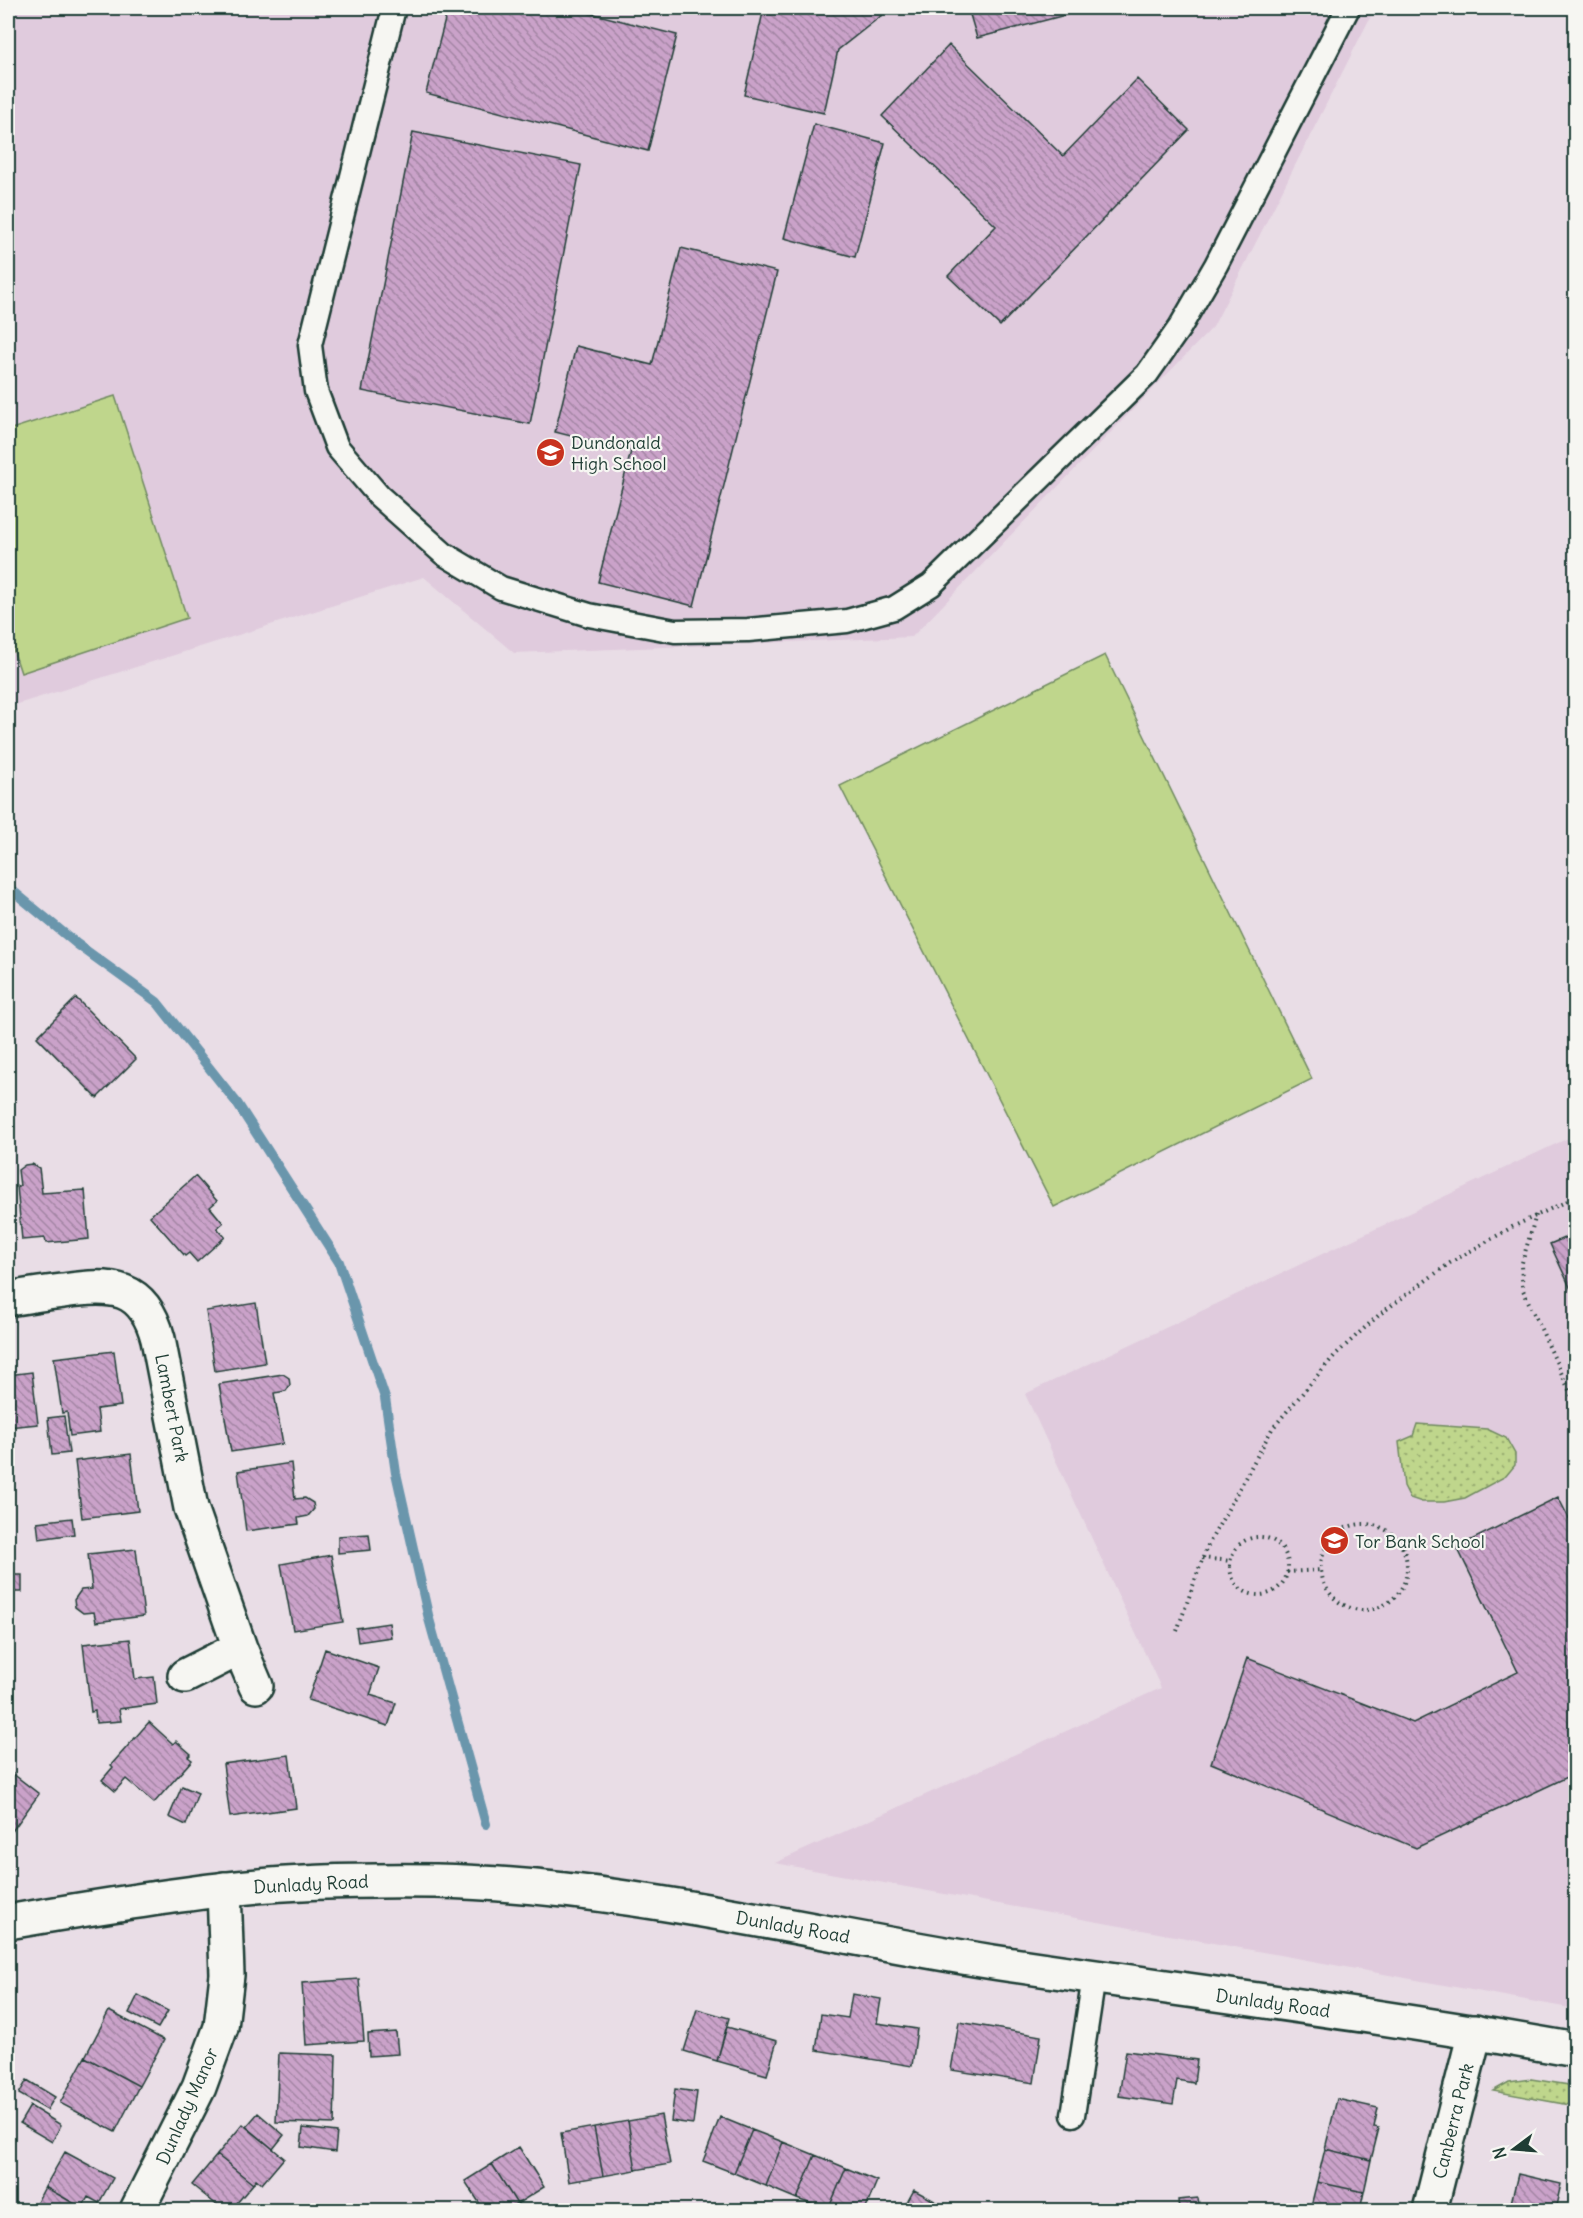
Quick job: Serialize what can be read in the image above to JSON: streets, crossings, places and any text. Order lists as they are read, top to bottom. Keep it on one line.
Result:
{"streets":{"street":["Lambert Park","Dunlady Road","Dunlady Manor","Canberra Park"]},"crossings":[["Dunlady Road","Dunlady Manor"],["Dunlady Road","Canberra Park"]],"places":{"school or university":["Dundonald High School","Tor Bank School"]},"north":"left"}
